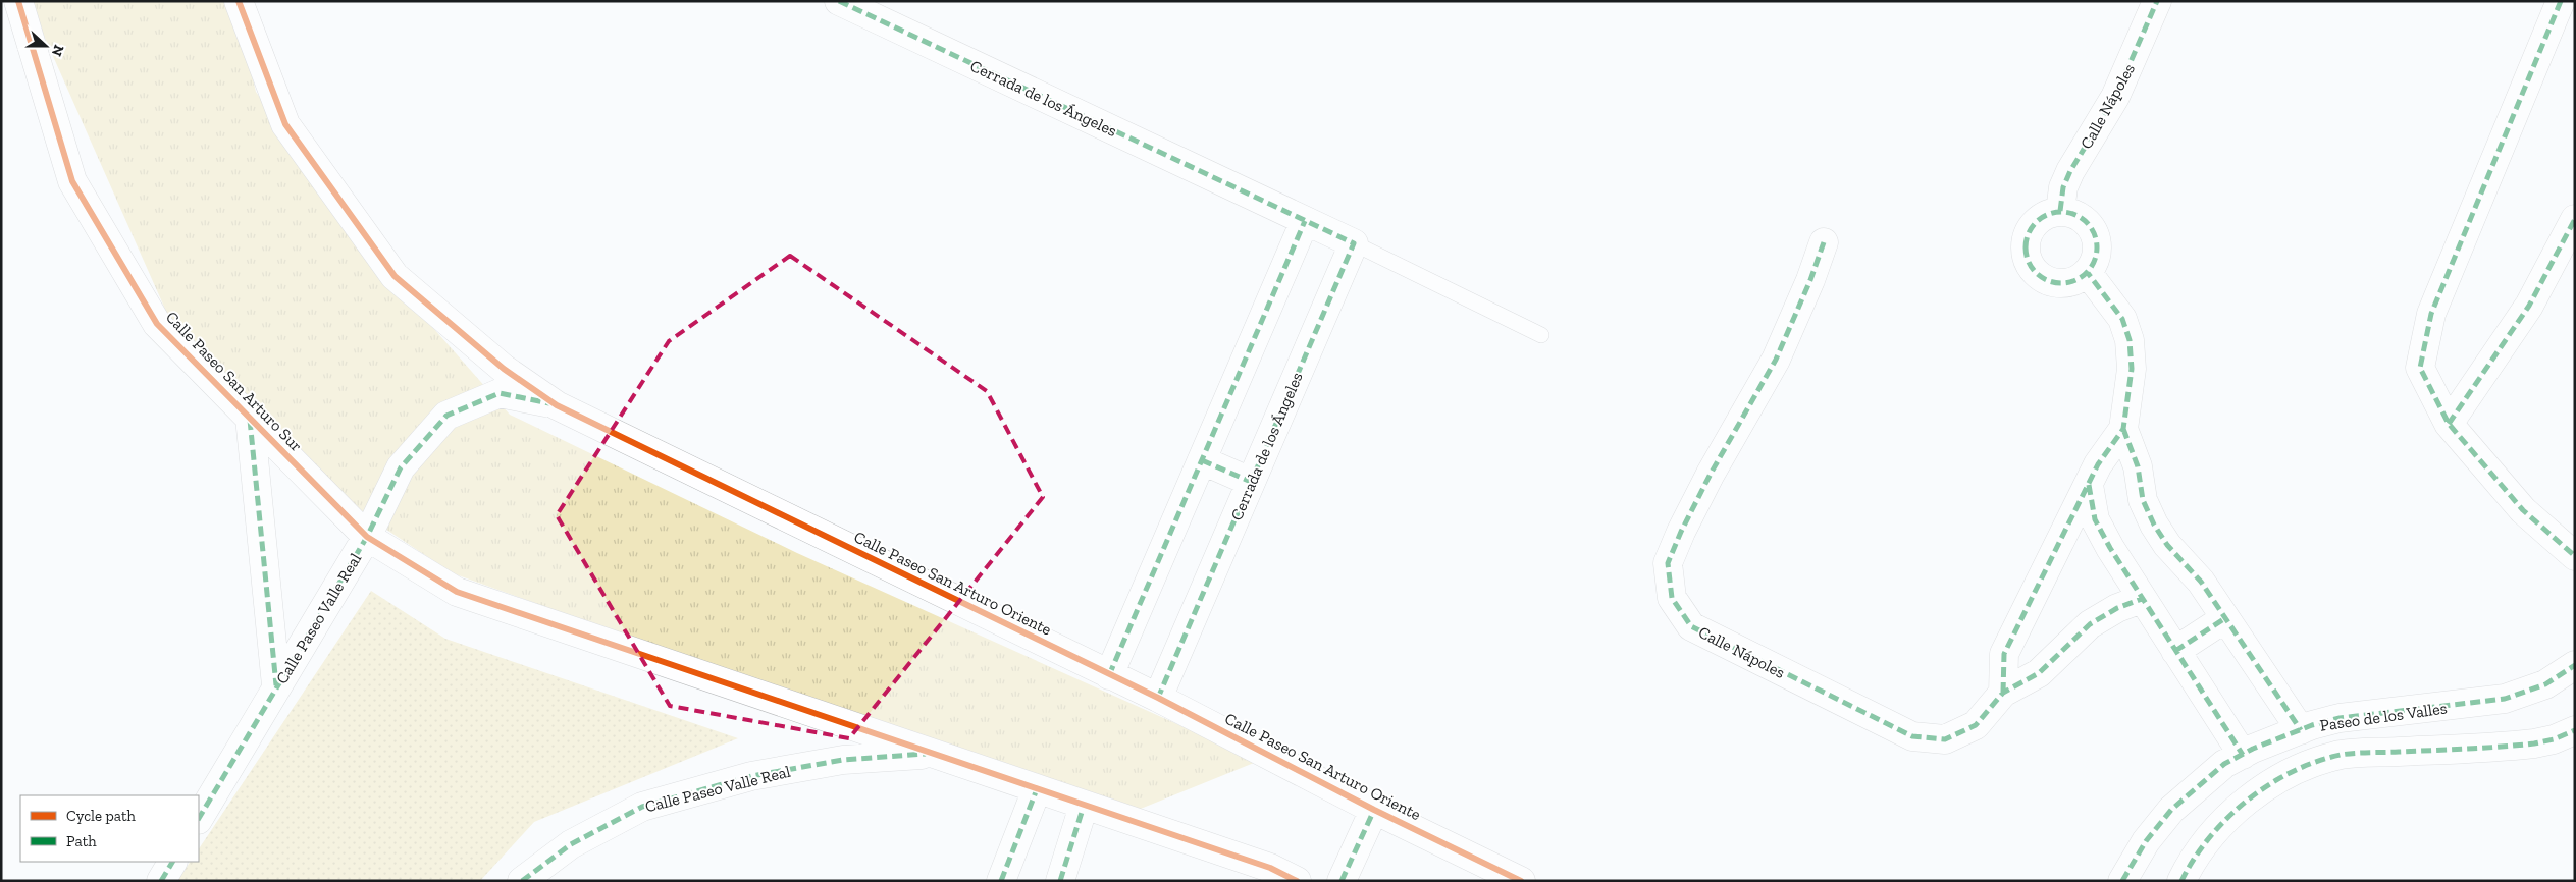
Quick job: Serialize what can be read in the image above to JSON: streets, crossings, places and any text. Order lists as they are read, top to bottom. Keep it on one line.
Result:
{"streets":{"street":["Cerrada de los Ángeles","Calle Nápoles","Calle Paseo San Arturo Sur","Calle Paseo San Arturo Oriente","Calle Paseo Valle Real","Paseo de los Valles"]},"crossings":[["Cerrada de los Ángeles","Calle Paseo San Arturo Oriente"],["Calle Paseo San Arturo Sur","Calle Paseo Valle Real"],["Calle Paseo San Arturo Oriente","Calle Paseo Valle Real"]],"legend":["Cycle path","Path"],"north":"right"}
